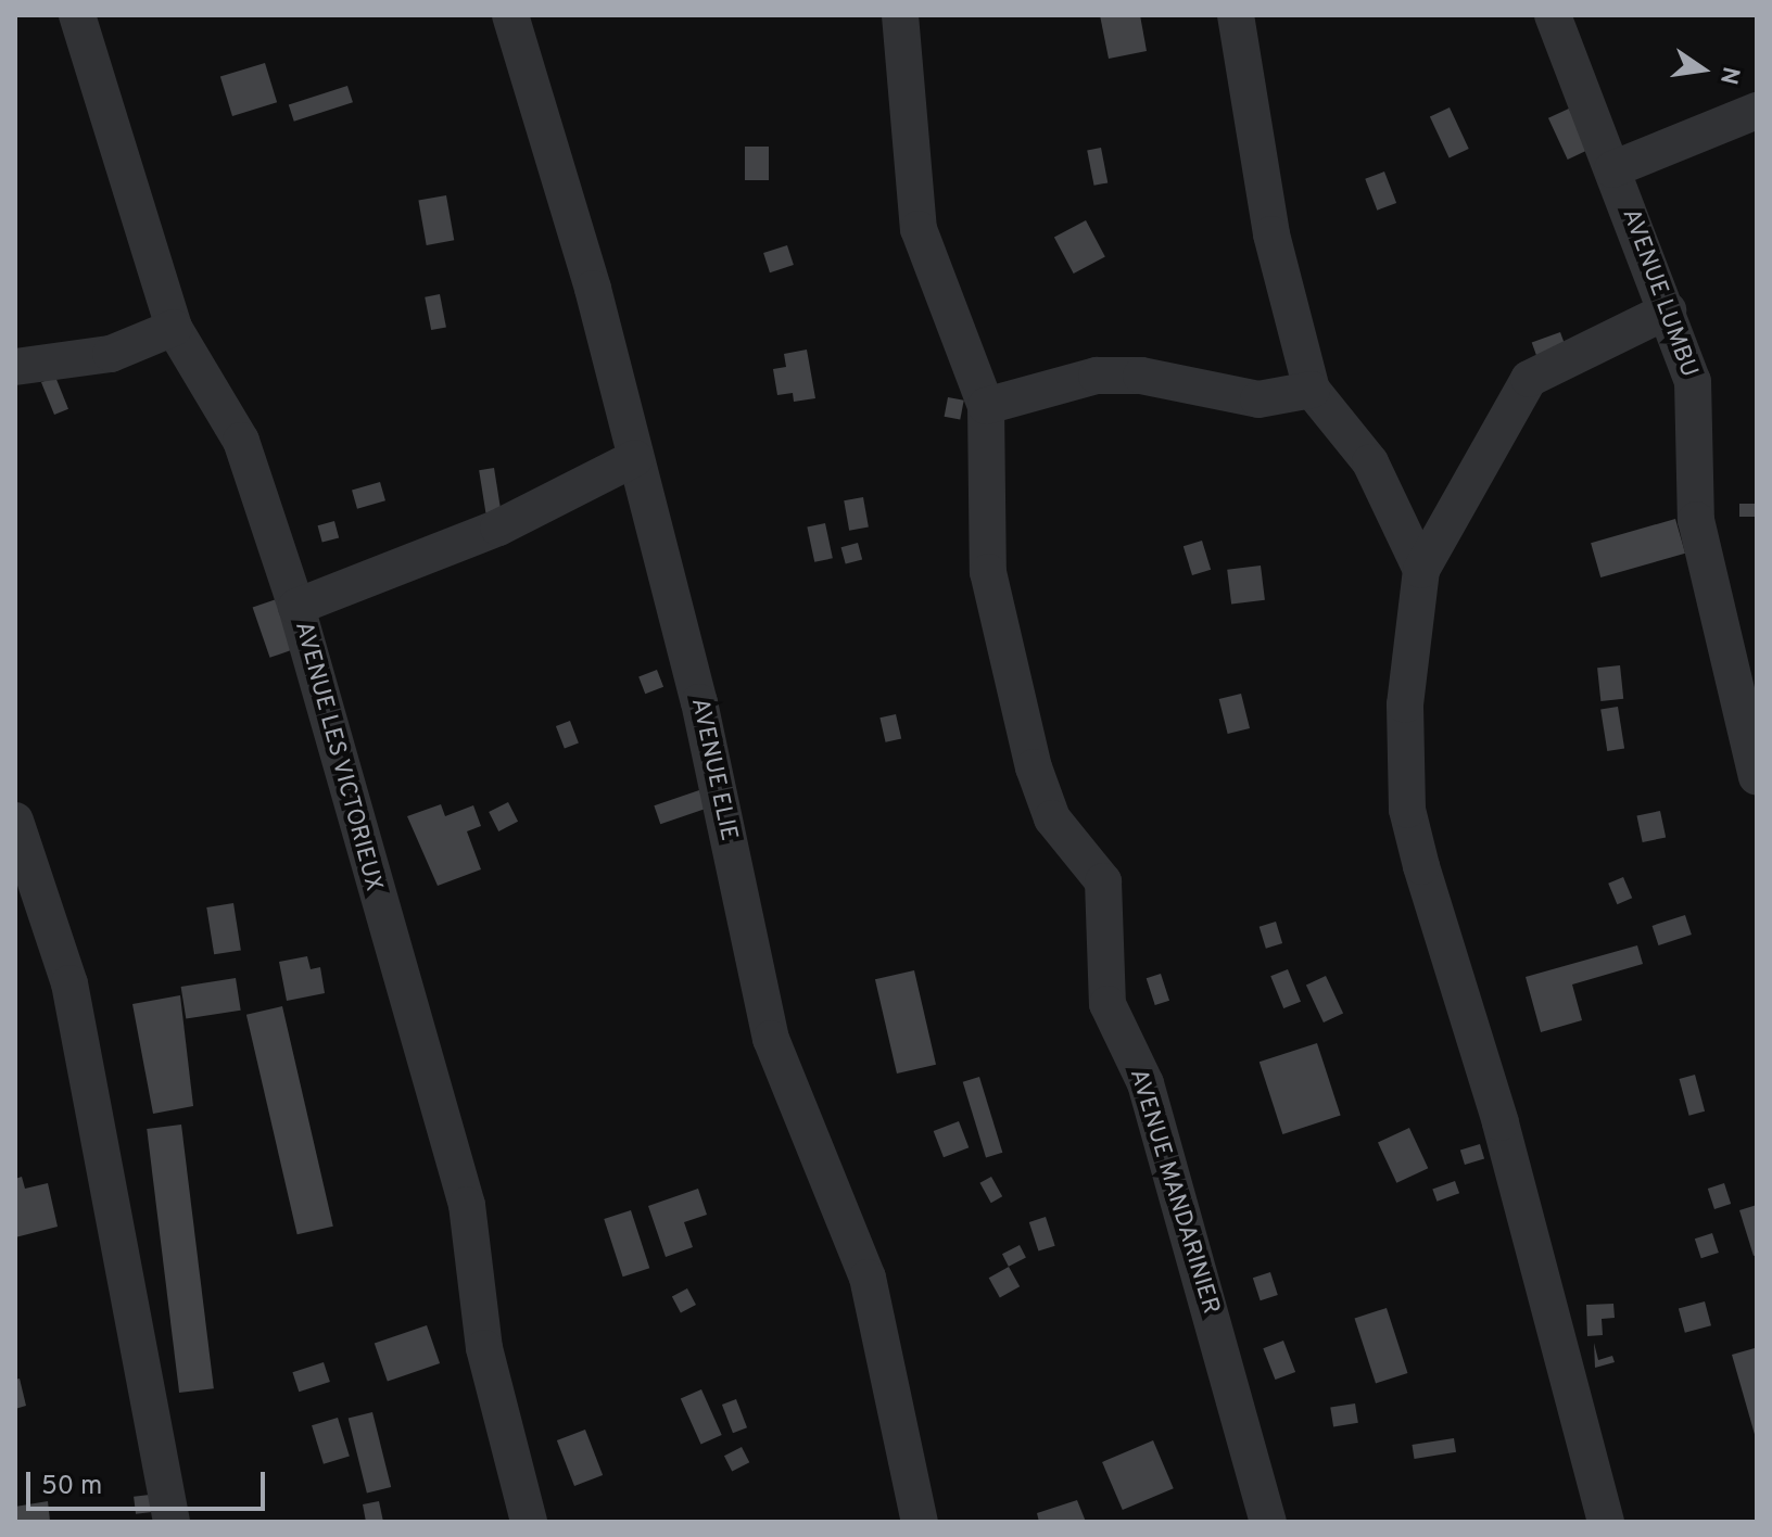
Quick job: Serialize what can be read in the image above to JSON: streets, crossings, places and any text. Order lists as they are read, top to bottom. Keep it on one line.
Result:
{"streets":{"street":["AVENUE LUMBU","AVENUE LES VICTORIEUX","AVENUE ELIE","AVENUE MANDARINIER"]},"scale_bar":"50 m","north":"right"}
